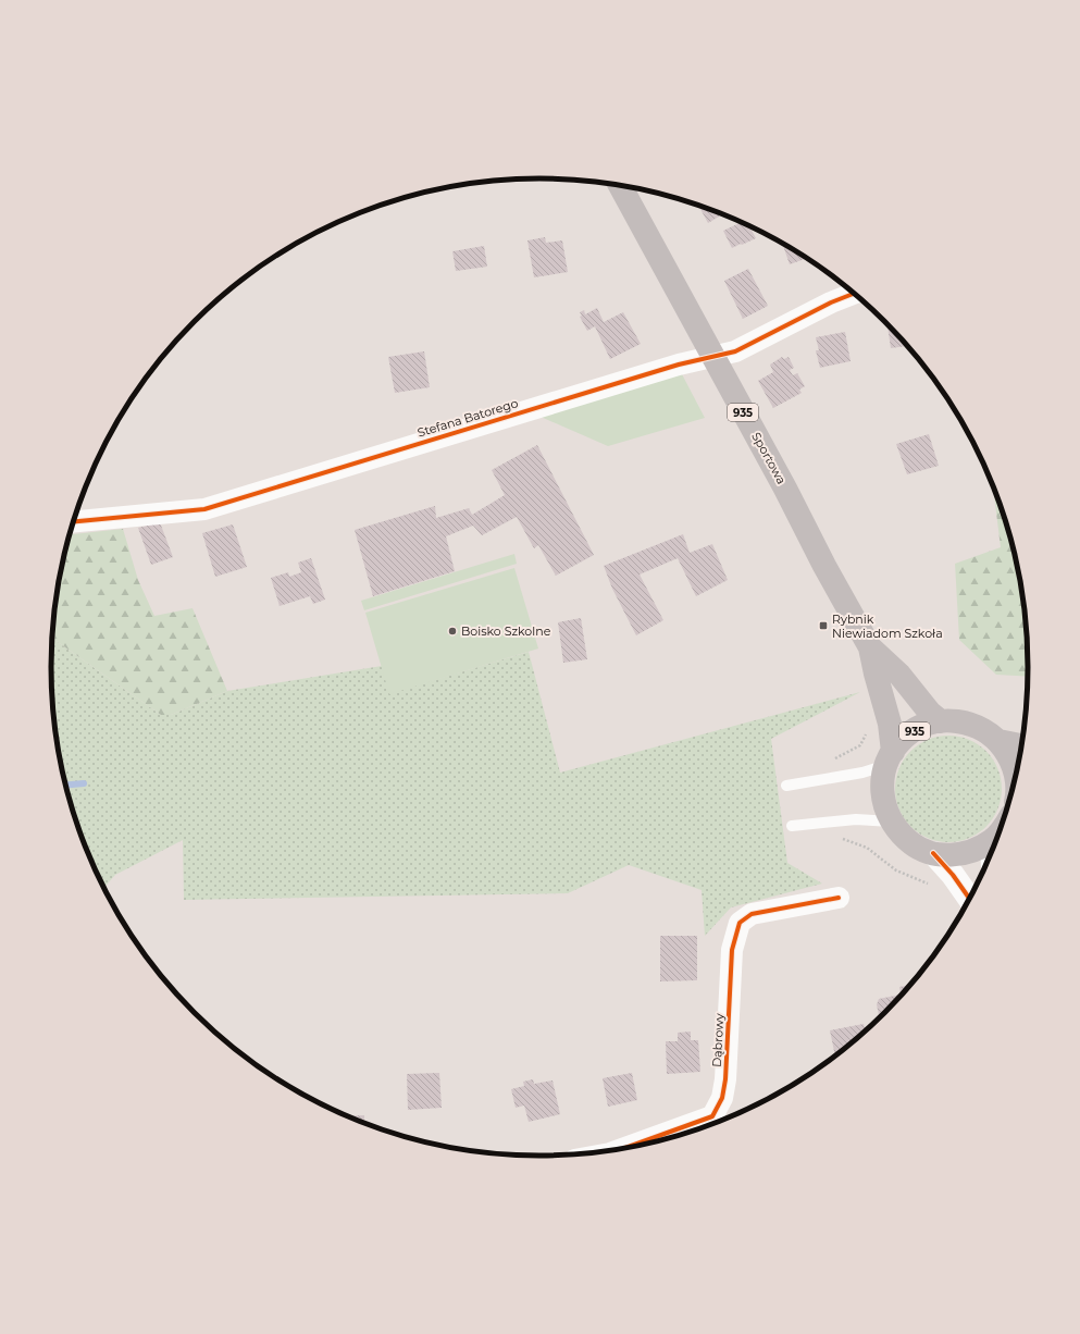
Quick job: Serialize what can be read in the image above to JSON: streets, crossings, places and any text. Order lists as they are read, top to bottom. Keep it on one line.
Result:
{"streets":{"main road":["935","Sportowa"],"street":["Stefana Batorego","Dąbrowy"]},"crossings":[["935","Sportowa"],["Stefana Batorego","Sportowa"]],"places":{"transit":["Rybnik Niewiadom Szkoła"],"other":["Boisko Szkolne"]}}
